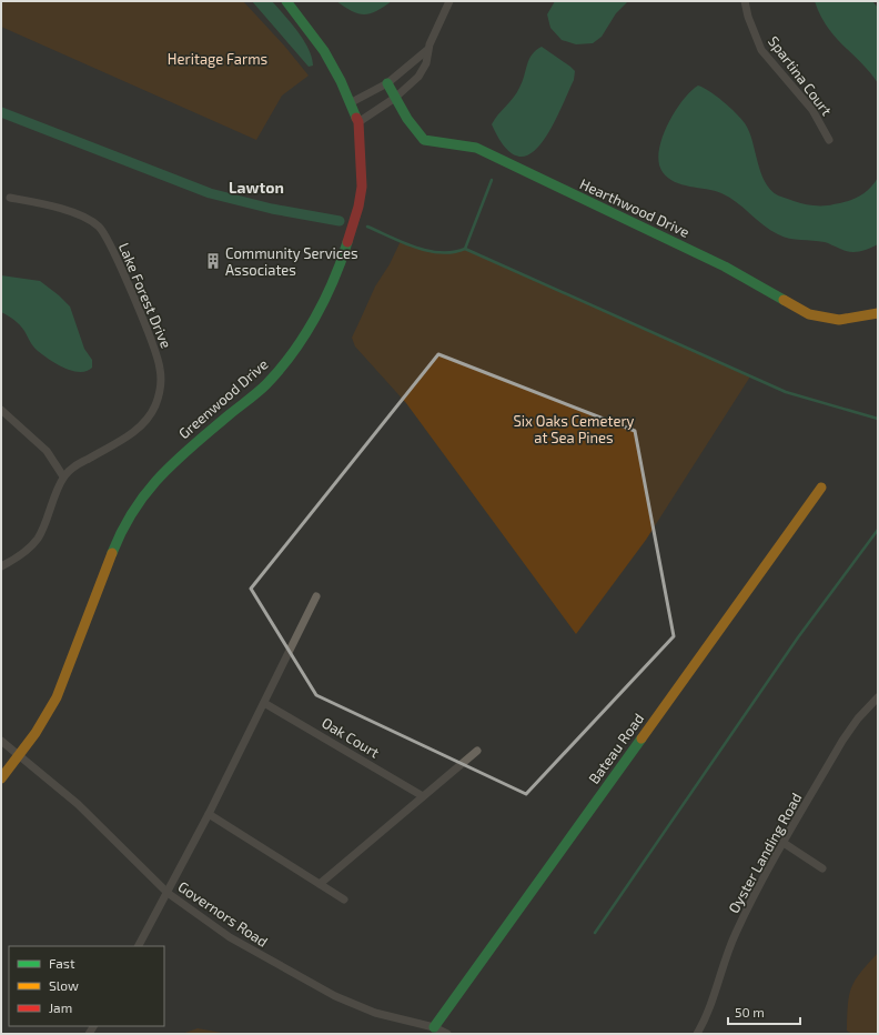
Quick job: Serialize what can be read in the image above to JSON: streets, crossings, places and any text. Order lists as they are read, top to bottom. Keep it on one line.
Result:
{"streets":{"street":["Spartina Court","Hearthwood Drive","Lake Forest Drive","Greenwood Drive","Oak Court","Bateau Road","Oyster Landing Road","Governors Road"]},"crossings":[["Greenwood Drive","Governors Road"],["Bateau Road","Governors Road"]],"districts":["Lawton"],"parks":["Heritage Farms","Six Oaks Cemetery at Sea Pines"],"places":{"building":["Community Services Associates"]},"legend":["Fast","Slow","Jam"],"scale_bar":"50 m"}
